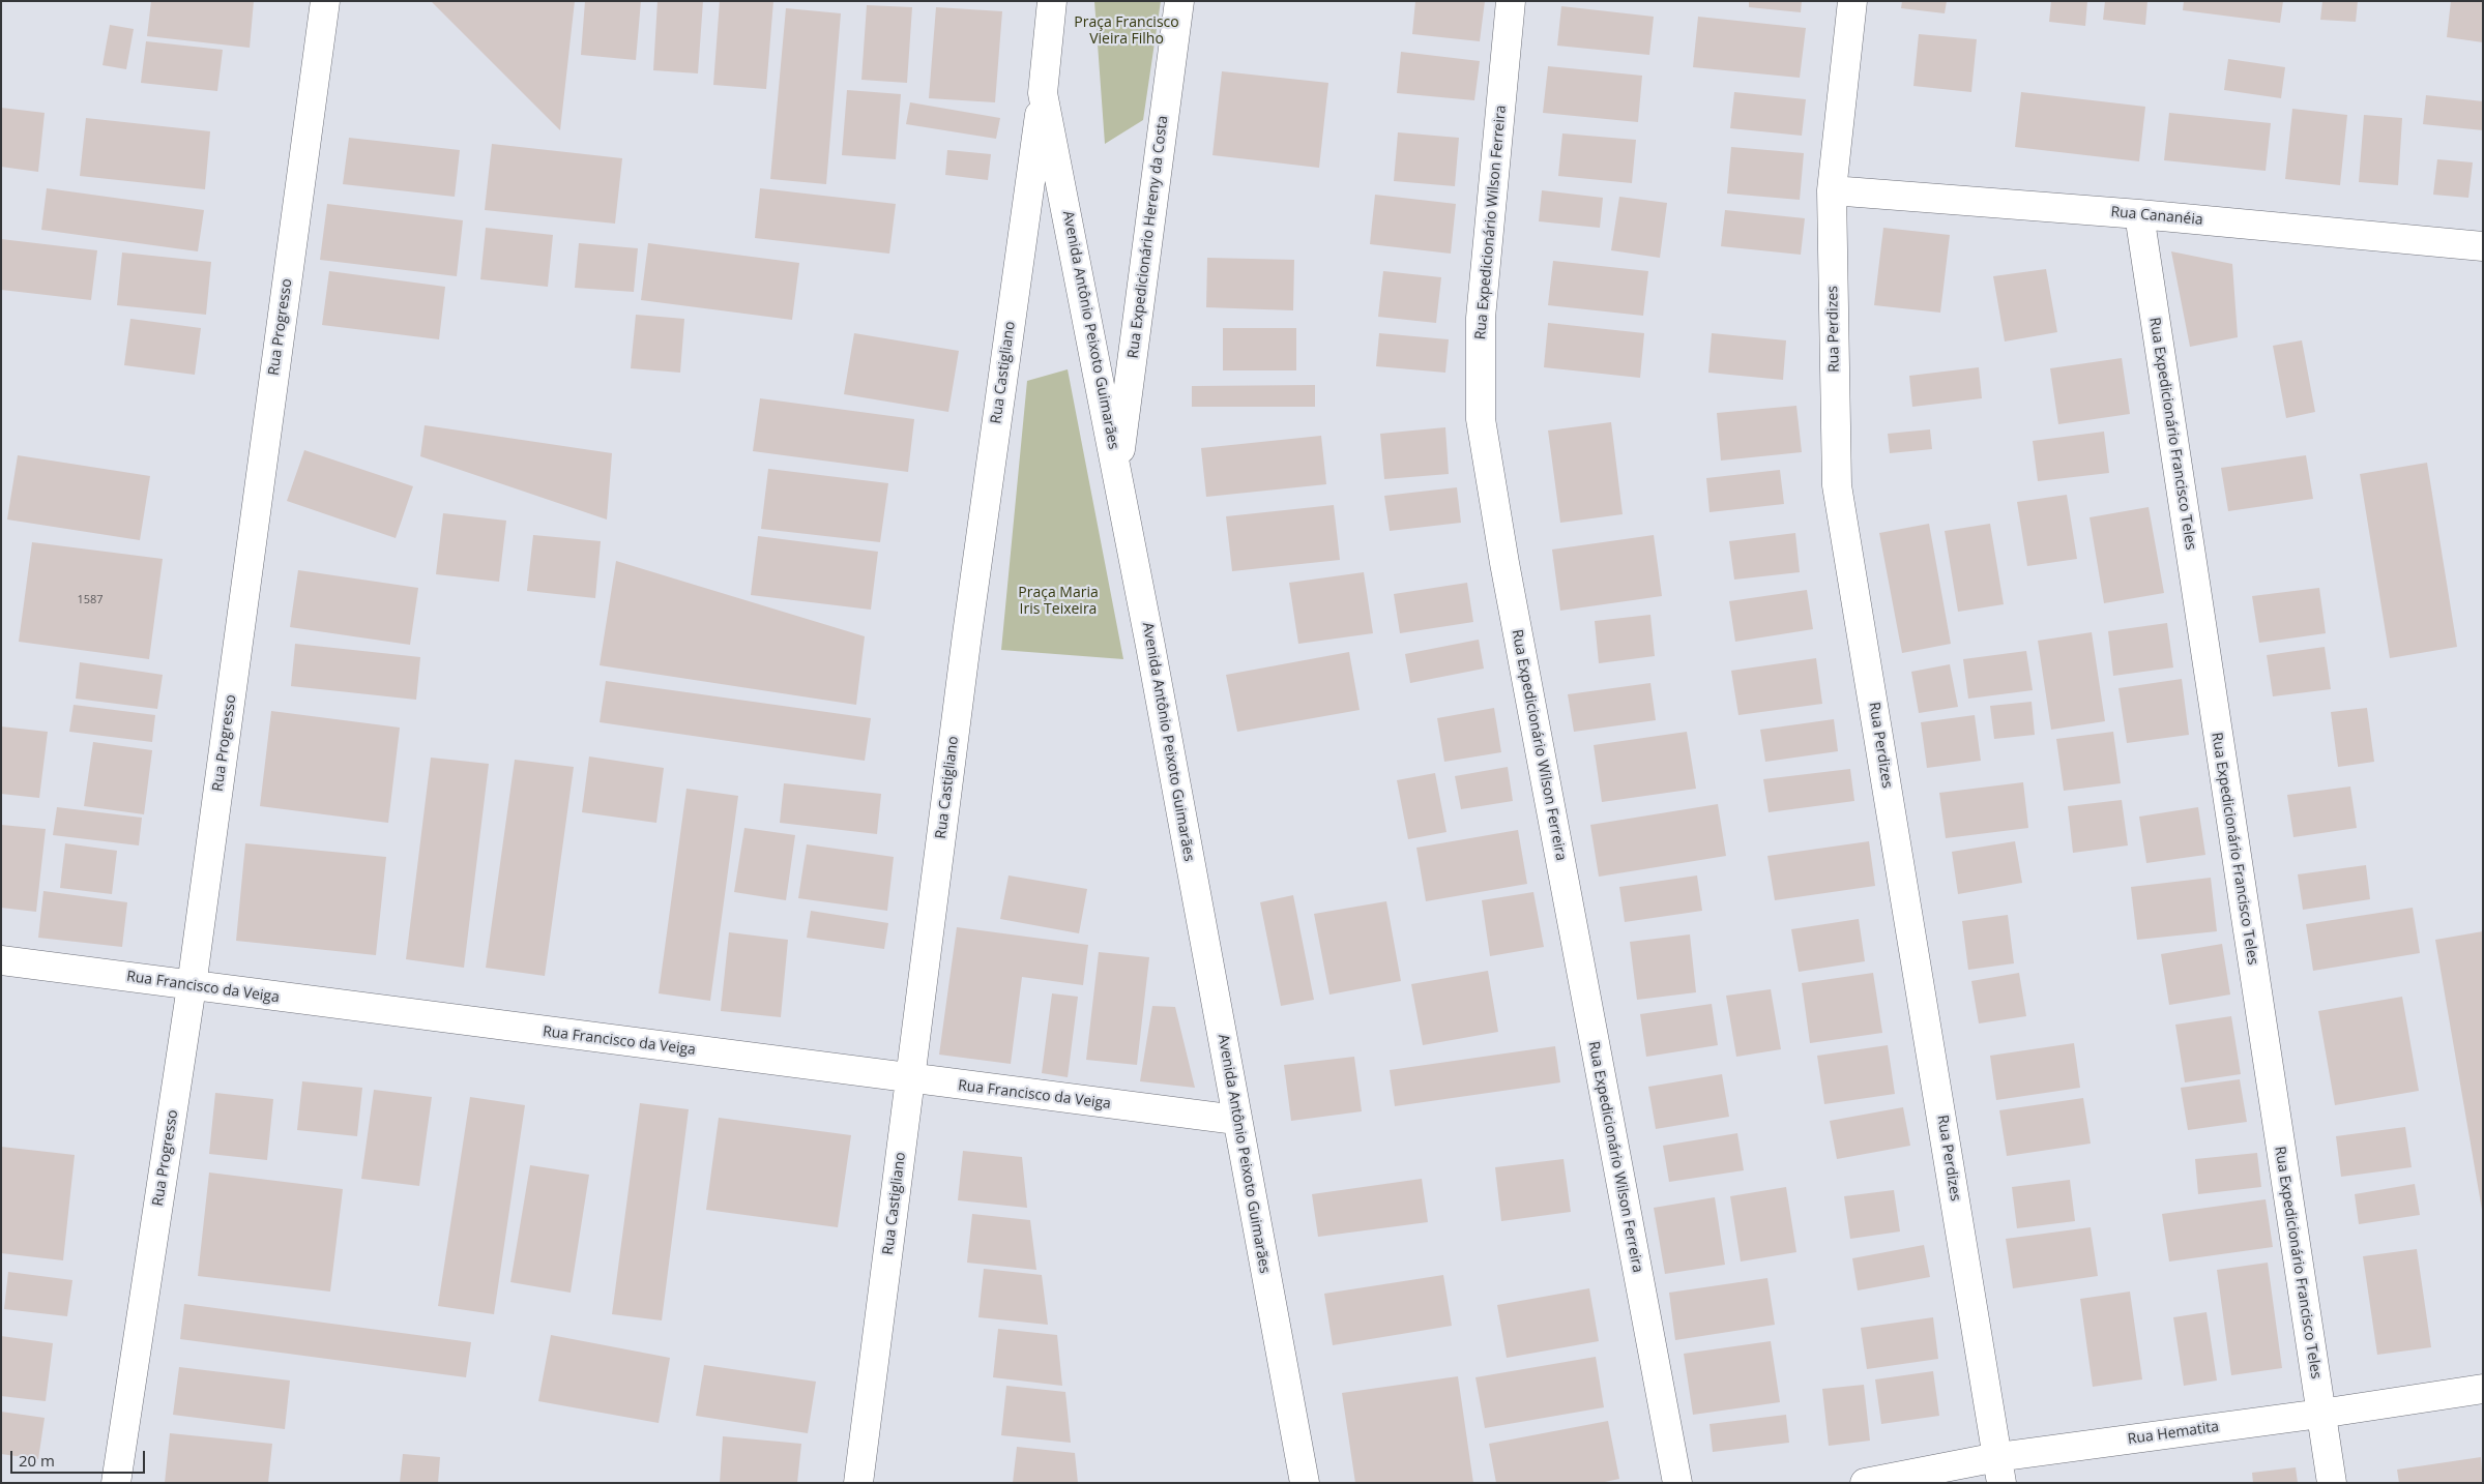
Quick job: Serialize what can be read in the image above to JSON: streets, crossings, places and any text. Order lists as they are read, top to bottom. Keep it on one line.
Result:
{"streets":{"street":["Rua Cananéia","Rua Expedicionário Wilson Ferreira","Rua Expedicionário Hereny da Costa","Rua Progresso","Rua Perdizes","Avenida Antônio Peixoto Guimarães","Rua Castigliano","Rua Expedicionário Francisco Teles","Rua Francisco da Veiga","Rua Hematita"]},"crossings":[["Rua Cananéia","Rua Perdizes"],["Rua Cananéia","Rua Expedicionário Francisco Teles"],["Rua Expedicionário Hereny da Costa","Avenida Antônio Peixoto Guimarães"],["Rua Progresso","Rua Francisco da Veiga"],["Rua Perdizes","Rua Hematita"],["Avenida Antônio Peixoto Guimarães","Rua Castigliano"],["Avenida Antônio Peixoto Guimarães","Rua Francisco da Veiga"],["Rua Castigliano","Rua Francisco da Veiga"],["Rua Expedicionário Francisco Teles","Rua Hematita"]],"parks":["Praça Francisco Vieira Filho","Praça Maria Iris Teixeira"],"house_numbers":["1587"],"scale_bar":"20 m"}
